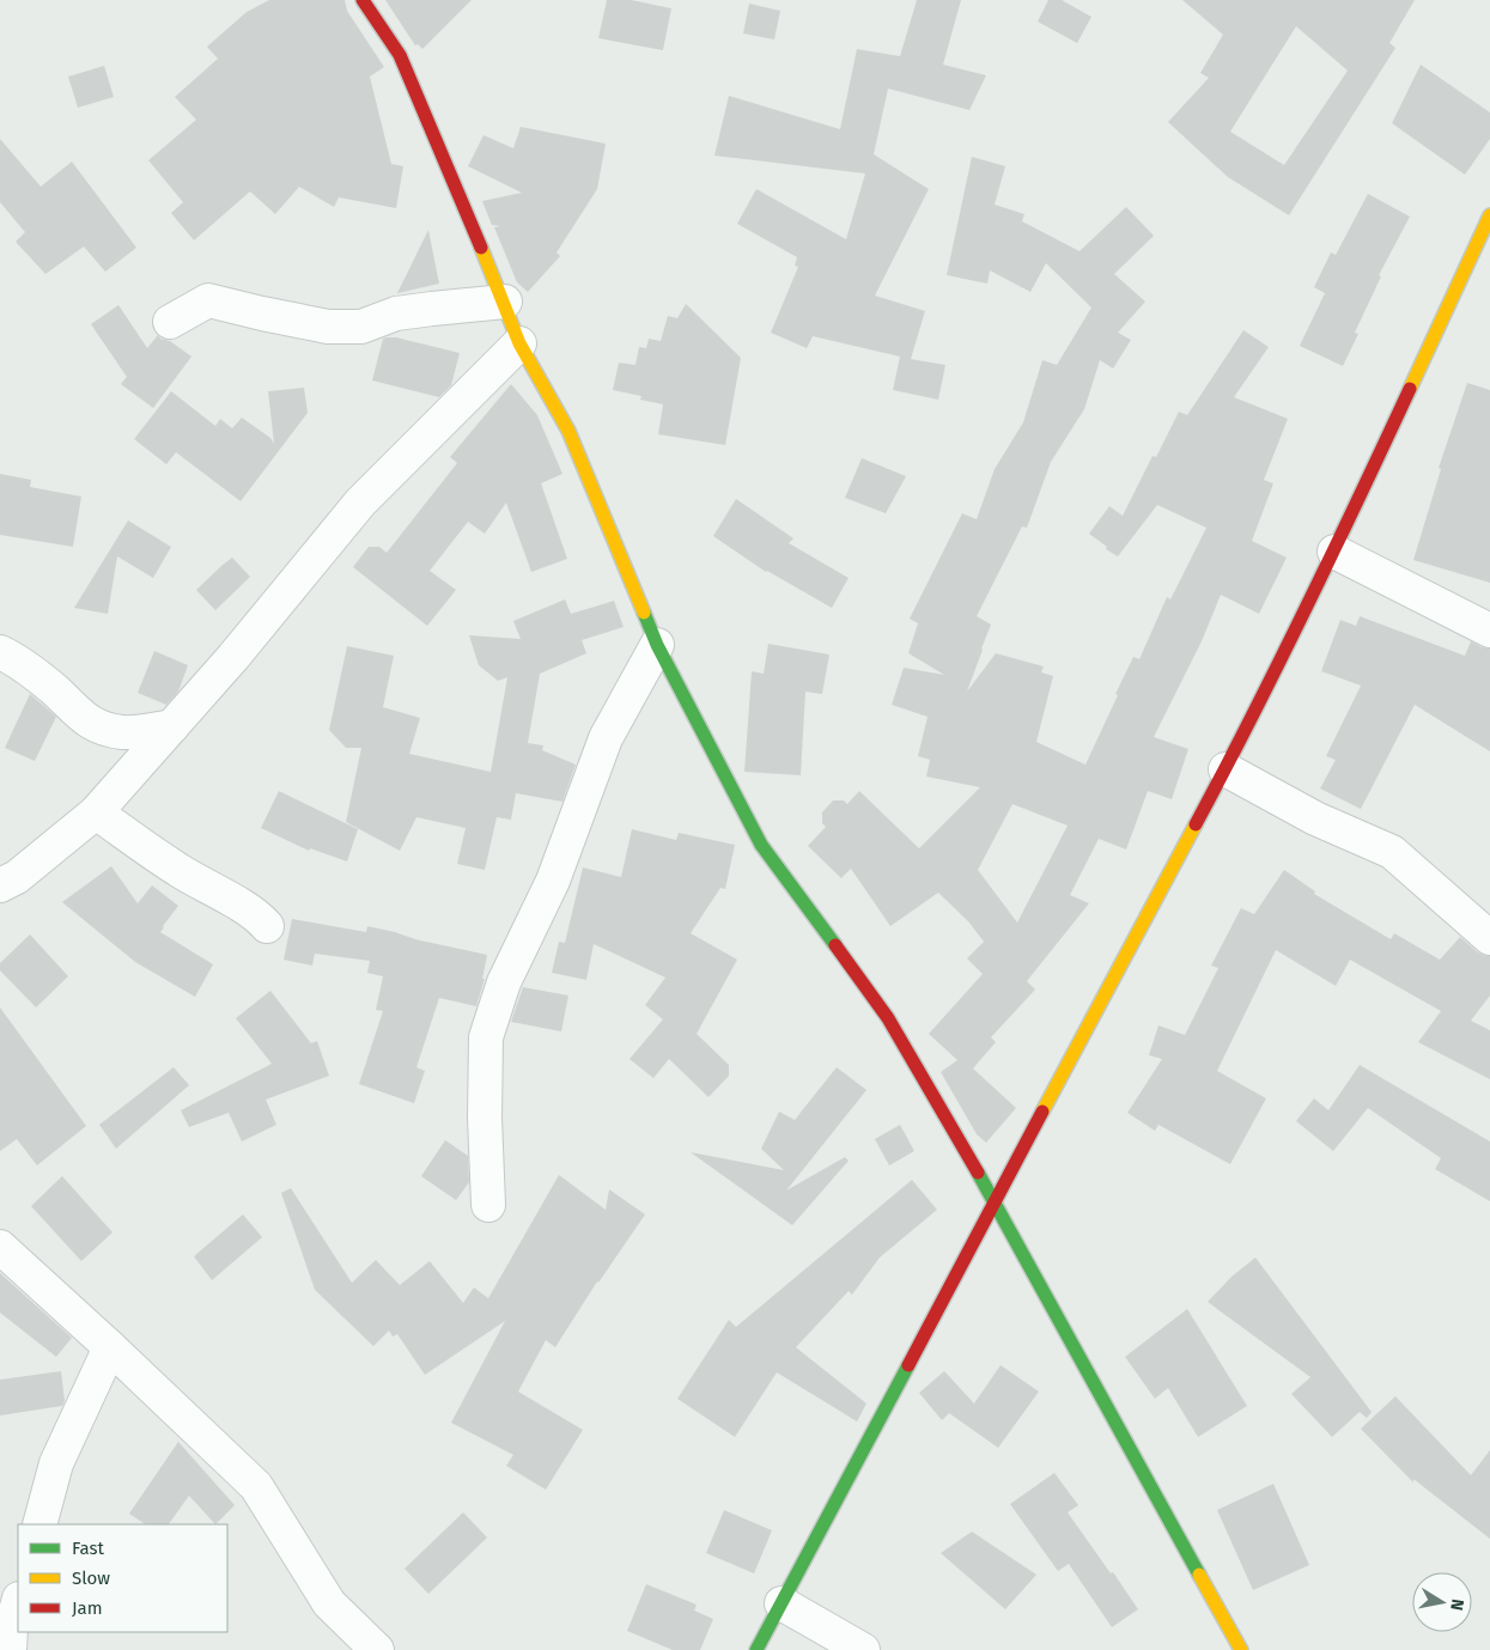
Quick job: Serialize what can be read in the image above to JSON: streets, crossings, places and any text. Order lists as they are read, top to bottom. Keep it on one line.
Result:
{"legend":["Fast","Slow","Jam"],"north":"right"}
